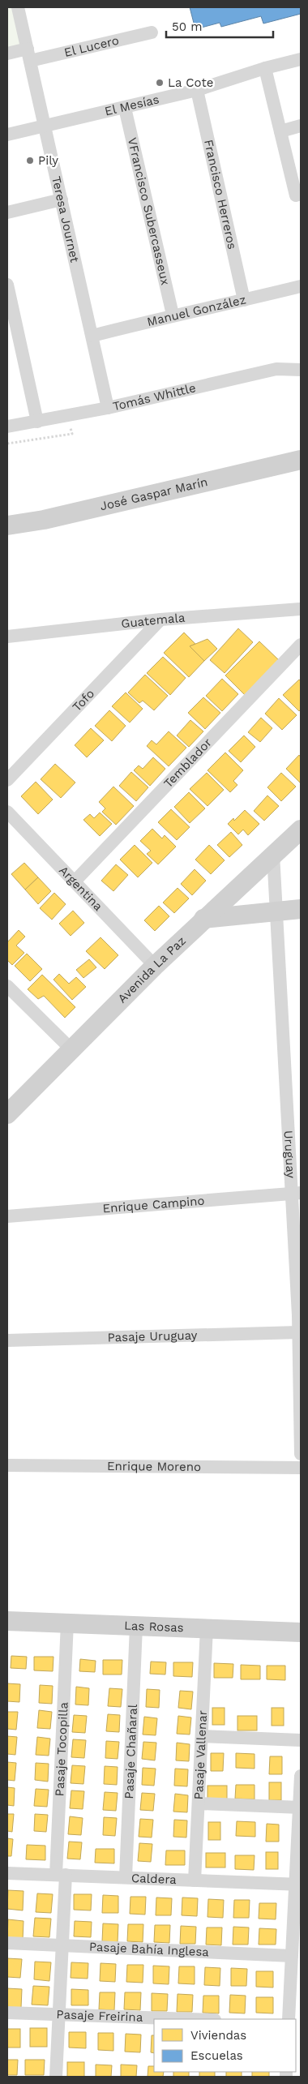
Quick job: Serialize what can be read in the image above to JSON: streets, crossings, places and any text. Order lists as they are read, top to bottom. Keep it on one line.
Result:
{"streets":{"street":["El Lucero","El Mesías","Francisco Herreros","VFrancisco Subercasseux","Teresa Journet","Manuel González","Tomás Whittle","José Gaspar Marín","Guatemala","Tofo","Temblador","Argentina","Avenida La Paz","Uruguay","Enrique Campino","Pasaje Uruguay","Enrique Moreno","Las Rosas","Pasaje Tocopilla","Pasaje Chañaral","Pasaje Vallenar","Caldera","Pasaje Bahía Inglesa","Pasaje Freirina"]},"crossings":[["El Lucero","Teresa Journet"],["El Mesías","Francisco Herreros"],["El Mesías","VFrancisco Subercasseux"],["El Mesías","Teresa Journet"],["Francisco Herreros","Manuel González"],["VFrancisco Subercasseux","Manuel González"],["Teresa Journet","Manuel González"],["Teresa Journet","Tomás Whittle"],["Guatemala","Tofo"],["Temblador","Argentina"],["Argentina","Avenida La Paz"],["Avenida La Paz","Uruguay"],["Uruguay","Enrique Campino"],["Uruguay","Pasaje Uruguay"],["Las Rosas","Pasaje Tocopilla"],["Las Rosas","Pasaje Chañaral"],["Las Rosas","Pasaje Vallenar"],["Pasaje Tocopilla","Caldera"],["Pasaje Tocopilla","Pasaje Bahía Inglesa"],["Pasaje Tocopilla","Pasaje Freirina"],["Pasaje Chañaral","Caldera"],["Pasaje Vallenar","Caldera"]],"places":["La Cote","Pily"],"legend":["Viviendas","Escuelas"],"scale_bar":"50 m"}
